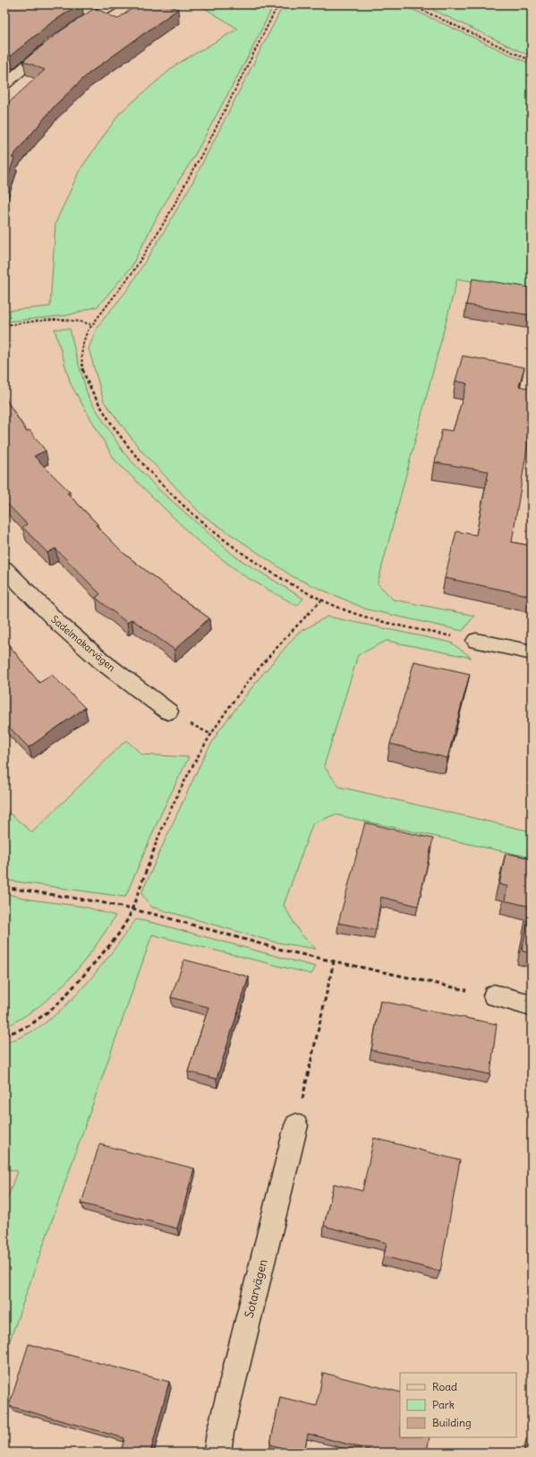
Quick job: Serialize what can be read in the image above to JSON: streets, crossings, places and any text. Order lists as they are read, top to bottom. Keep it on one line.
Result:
{"streets":{"street":["Sadelmakarvägen","Sotarvägen"]},"legend":["Road","Park","Building"]}
